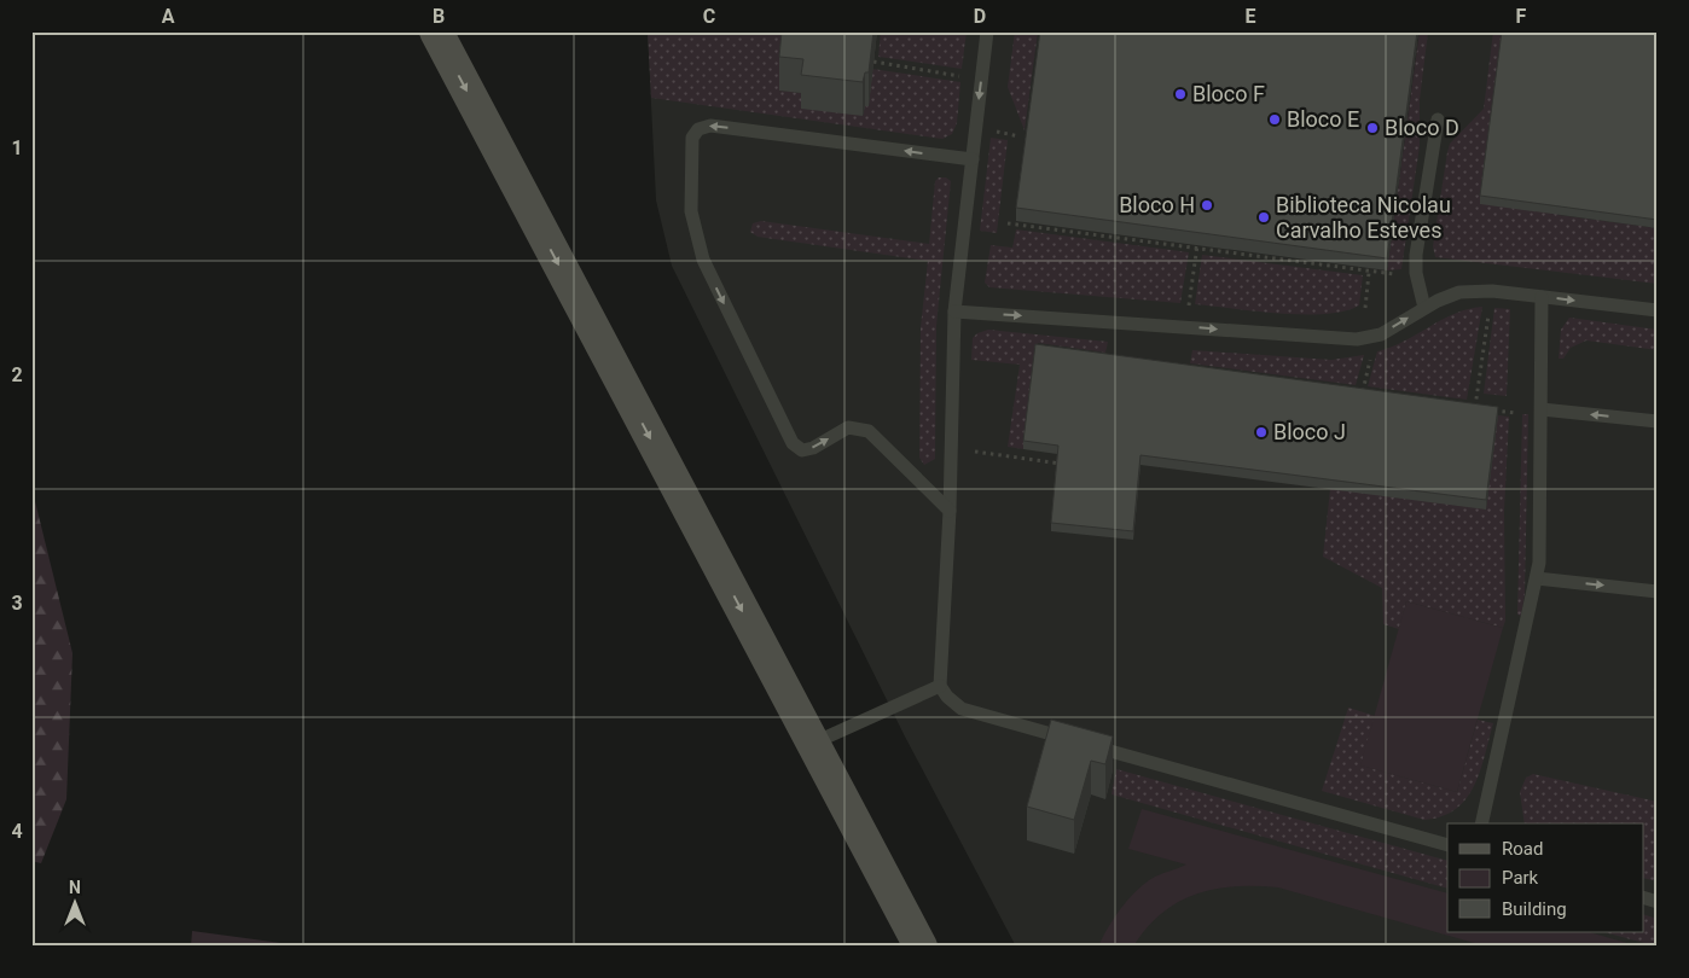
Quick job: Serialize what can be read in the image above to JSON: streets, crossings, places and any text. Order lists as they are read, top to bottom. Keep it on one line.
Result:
{"places":["Bloco F","Bloco E","Bloco D","Bloco H","Biblioteca Nicolau Carvalho Esteves","Bloco J"],"legend":["Road","Park","Building"],"north":"top","grid":{"columns":["A","B","C","D","E","F"],"rows":["1","2","3","4"]}}
